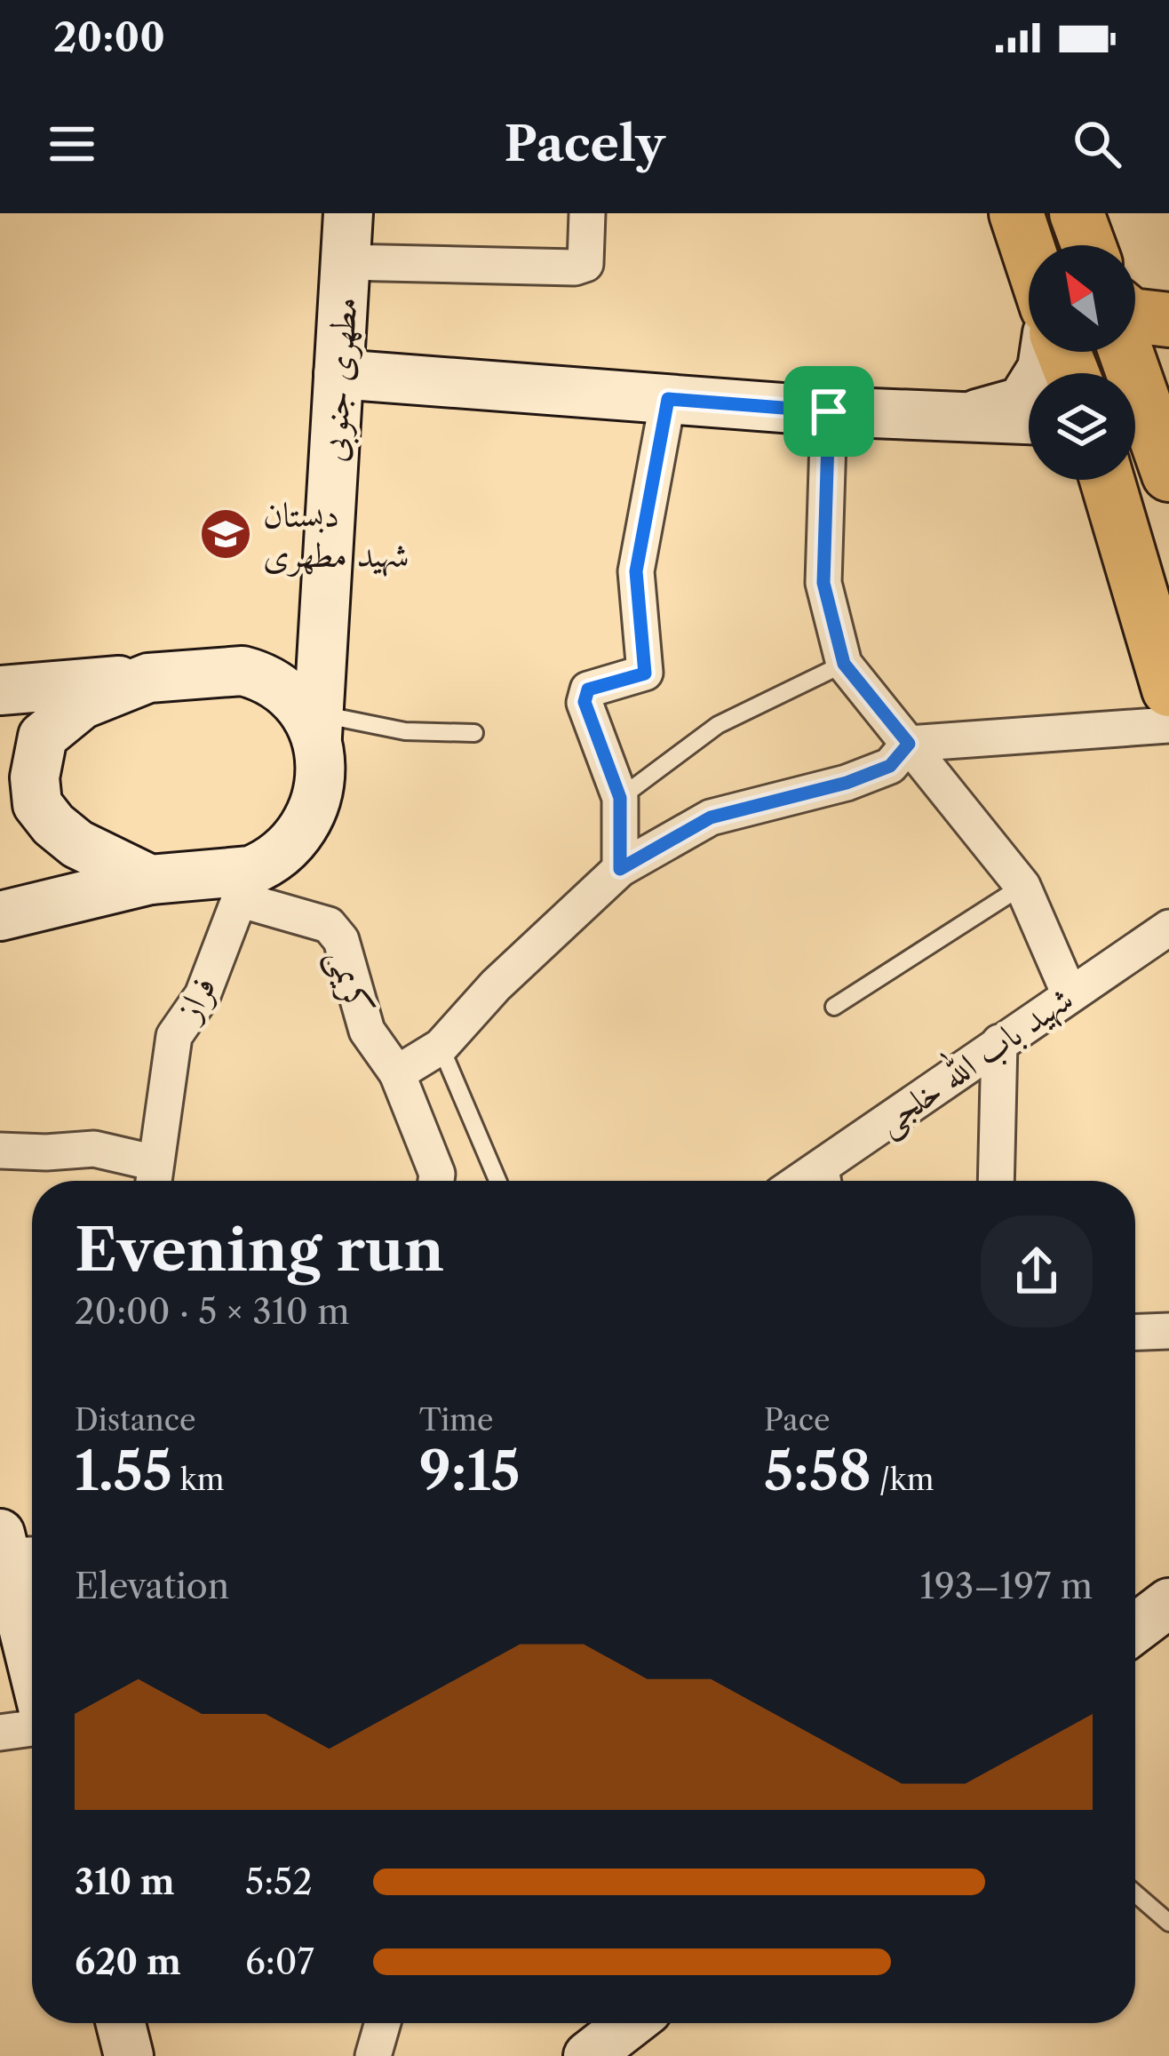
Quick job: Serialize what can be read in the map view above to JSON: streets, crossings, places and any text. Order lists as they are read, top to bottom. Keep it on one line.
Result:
{"streets":{"main road":["مطهری جنوبی"],"street":["کریمی","فراز","شهید باب الله خلجی"]},"crossings":[["مطهری جنوبی","کریمی"],["مطهری جنوبی","فراز"],["کریمی","فراز"]],"places":{"school or university":["دبستان شهید مطهری"]},"north":"top left","page":{"status":"20:00","header":"Pacely","heading":["Evening run","20:00 · 5 × 310 m"],"stats":[["Distance","1.55 km"],["Time","9:15"],["Pace","5:58 /km"]],"chart":["Elevation","193–197 m"],"list":[{"name":"310 m","note":"5:52"},{"name":"620 m","note":"6:07"}]}}
